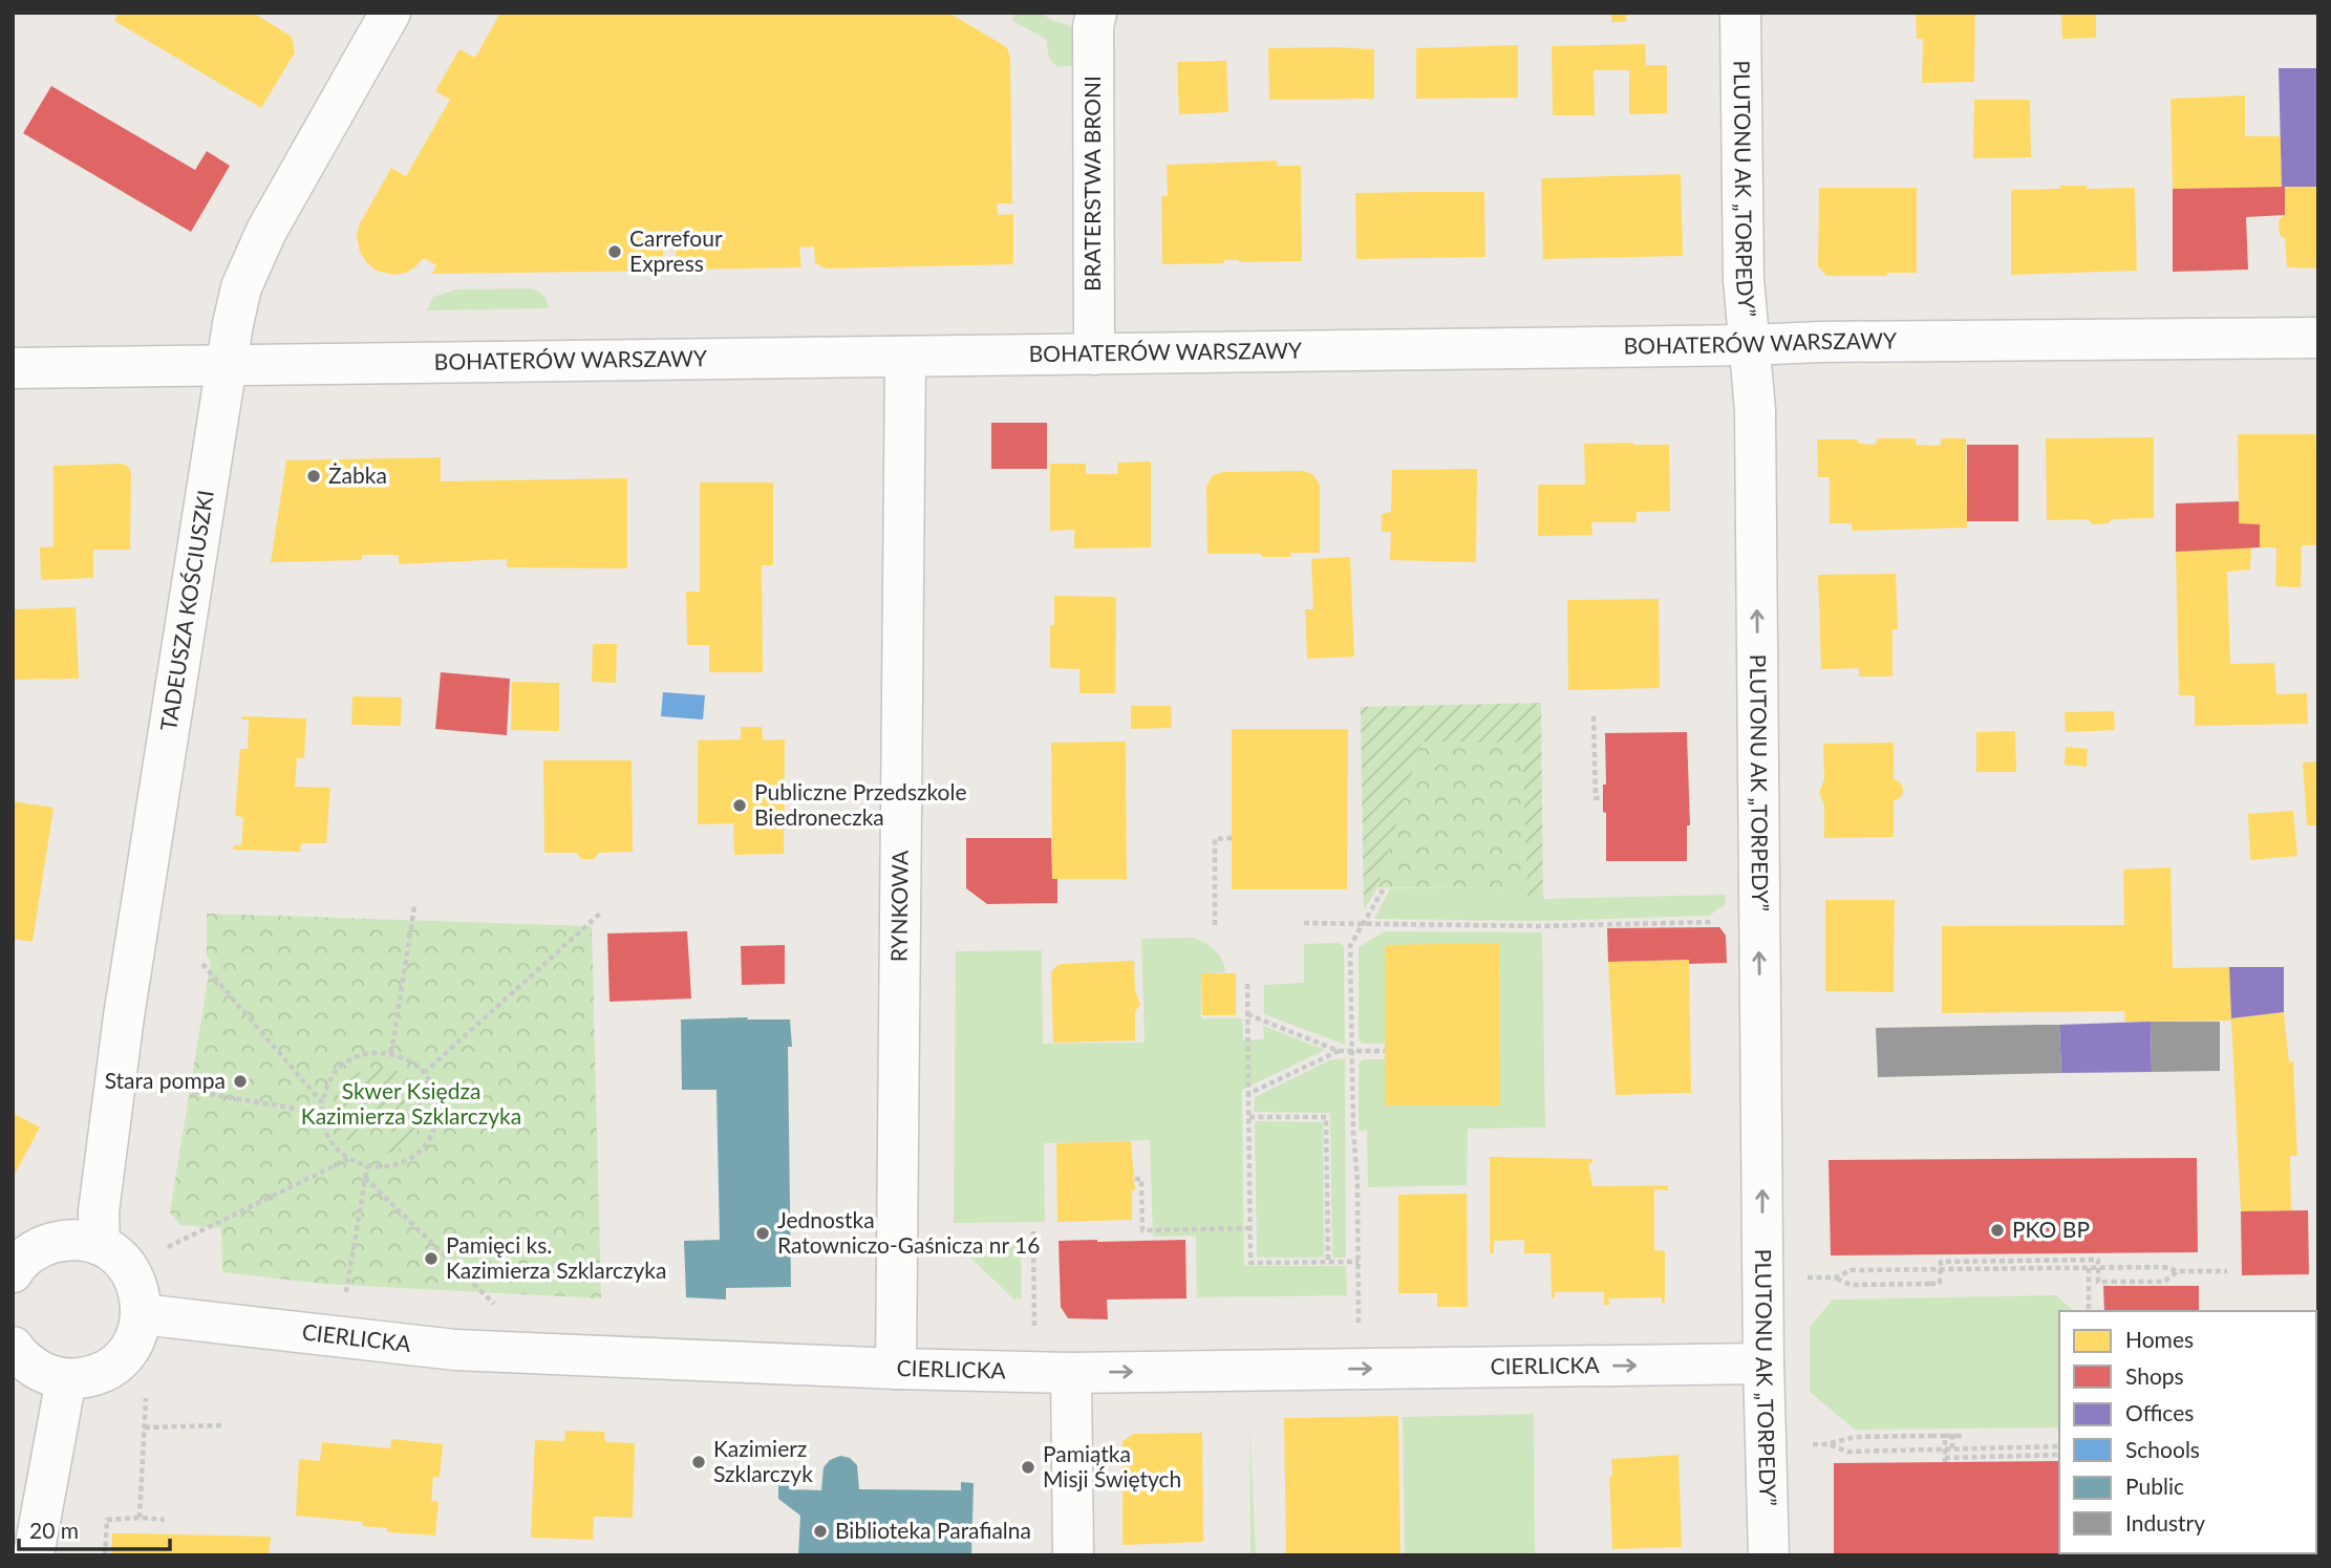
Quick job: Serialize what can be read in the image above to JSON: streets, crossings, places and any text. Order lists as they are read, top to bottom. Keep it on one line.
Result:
{"streets":{"street":["BRATERSTWA BRONI","PLUTONU AK „TORPEDY”","BOHATERÓW WARSZAWY","TADEUSZA KOŚCIUSZKI","RYNKOWA","CIERLICKA"]},"crossings":[["BRATERSTWA BRONI","BOHATERÓW WARSZAWY"],["PLUTONU AK „TORPEDY”","BOHATERÓW WARSZAWY"],["PLUTONU AK „TORPEDY”","CIERLICKA"],["BOHATERÓW WARSZAWY","TADEUSZA KOŚCIUSZKI"],["BOHATERÓW WARSZAWY","RYNKOWA"],["RYNKOWA","CIERLICKA"]],"one_way":["PLUTONU AK „TORPEDY”","CIERLICKA"],"parks":["Skwer Księdza Kazimierza Szklarczyka"],"places":["Carrefour Express","Żabka","Publiczne Przedszkole Biedroneczka","Stara pompa","PKO BP","Jednostka Ratowniczo-Gaśnicza nr 16","Pamięci ks. Kazimierza Szklarczyka","Kazimierz Szklarczyk","Pamiątka Misji Świętych","Biblioteka Parafialna"],"legend":["Homes","Shops","Offices","Schools","Public","Industry"],"scale_bar":"20 m"}
